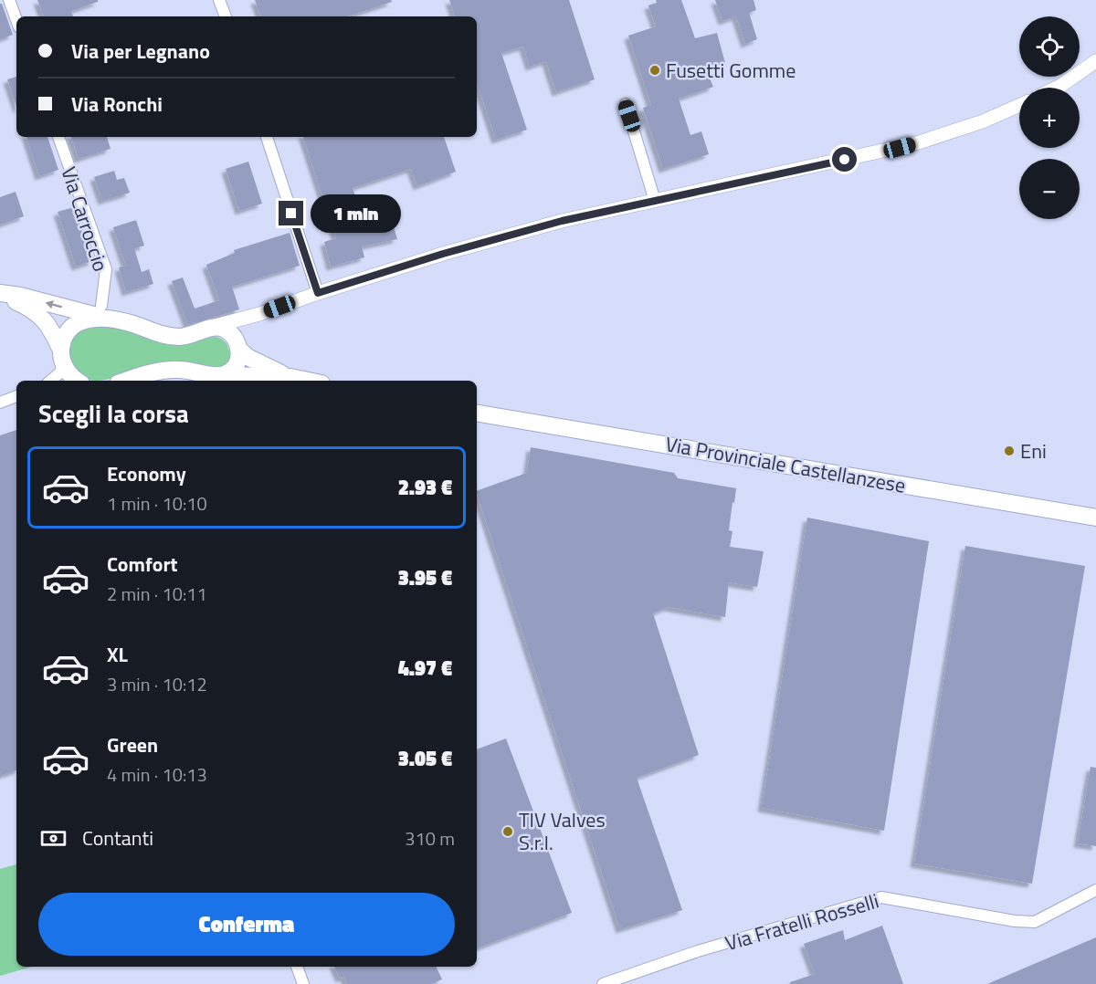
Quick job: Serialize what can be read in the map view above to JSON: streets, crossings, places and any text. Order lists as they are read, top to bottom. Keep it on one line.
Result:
{"streets":{"main road":["Via Provinciale Castellanzese"],"street":["Via Carroccio","Via Fratelli Rosselli"]},"places":["Fusetti Gomme","Eni","TIV Valves S.r.l."],"page":{"map_buttons":["+","−"],"banner":["Via per Legnano","Via Ronchi"],"bubble":"1 min","heading":"Scegli la corsa","list":[{"name":"Economy","note":"1 min · 10:10","value":"2.93 €"},{"name":"Comfort","note":"2 min · 10:11","value":"3.95 €"},{"name":"XL","note":"3 min · 10:12","value":"4.97 €"},{"name":"Green","note":"4 min · 10:13","value":"3.05 €"}],"pay":["Contanti","310 m"],"buttons":"Conferma"}}
